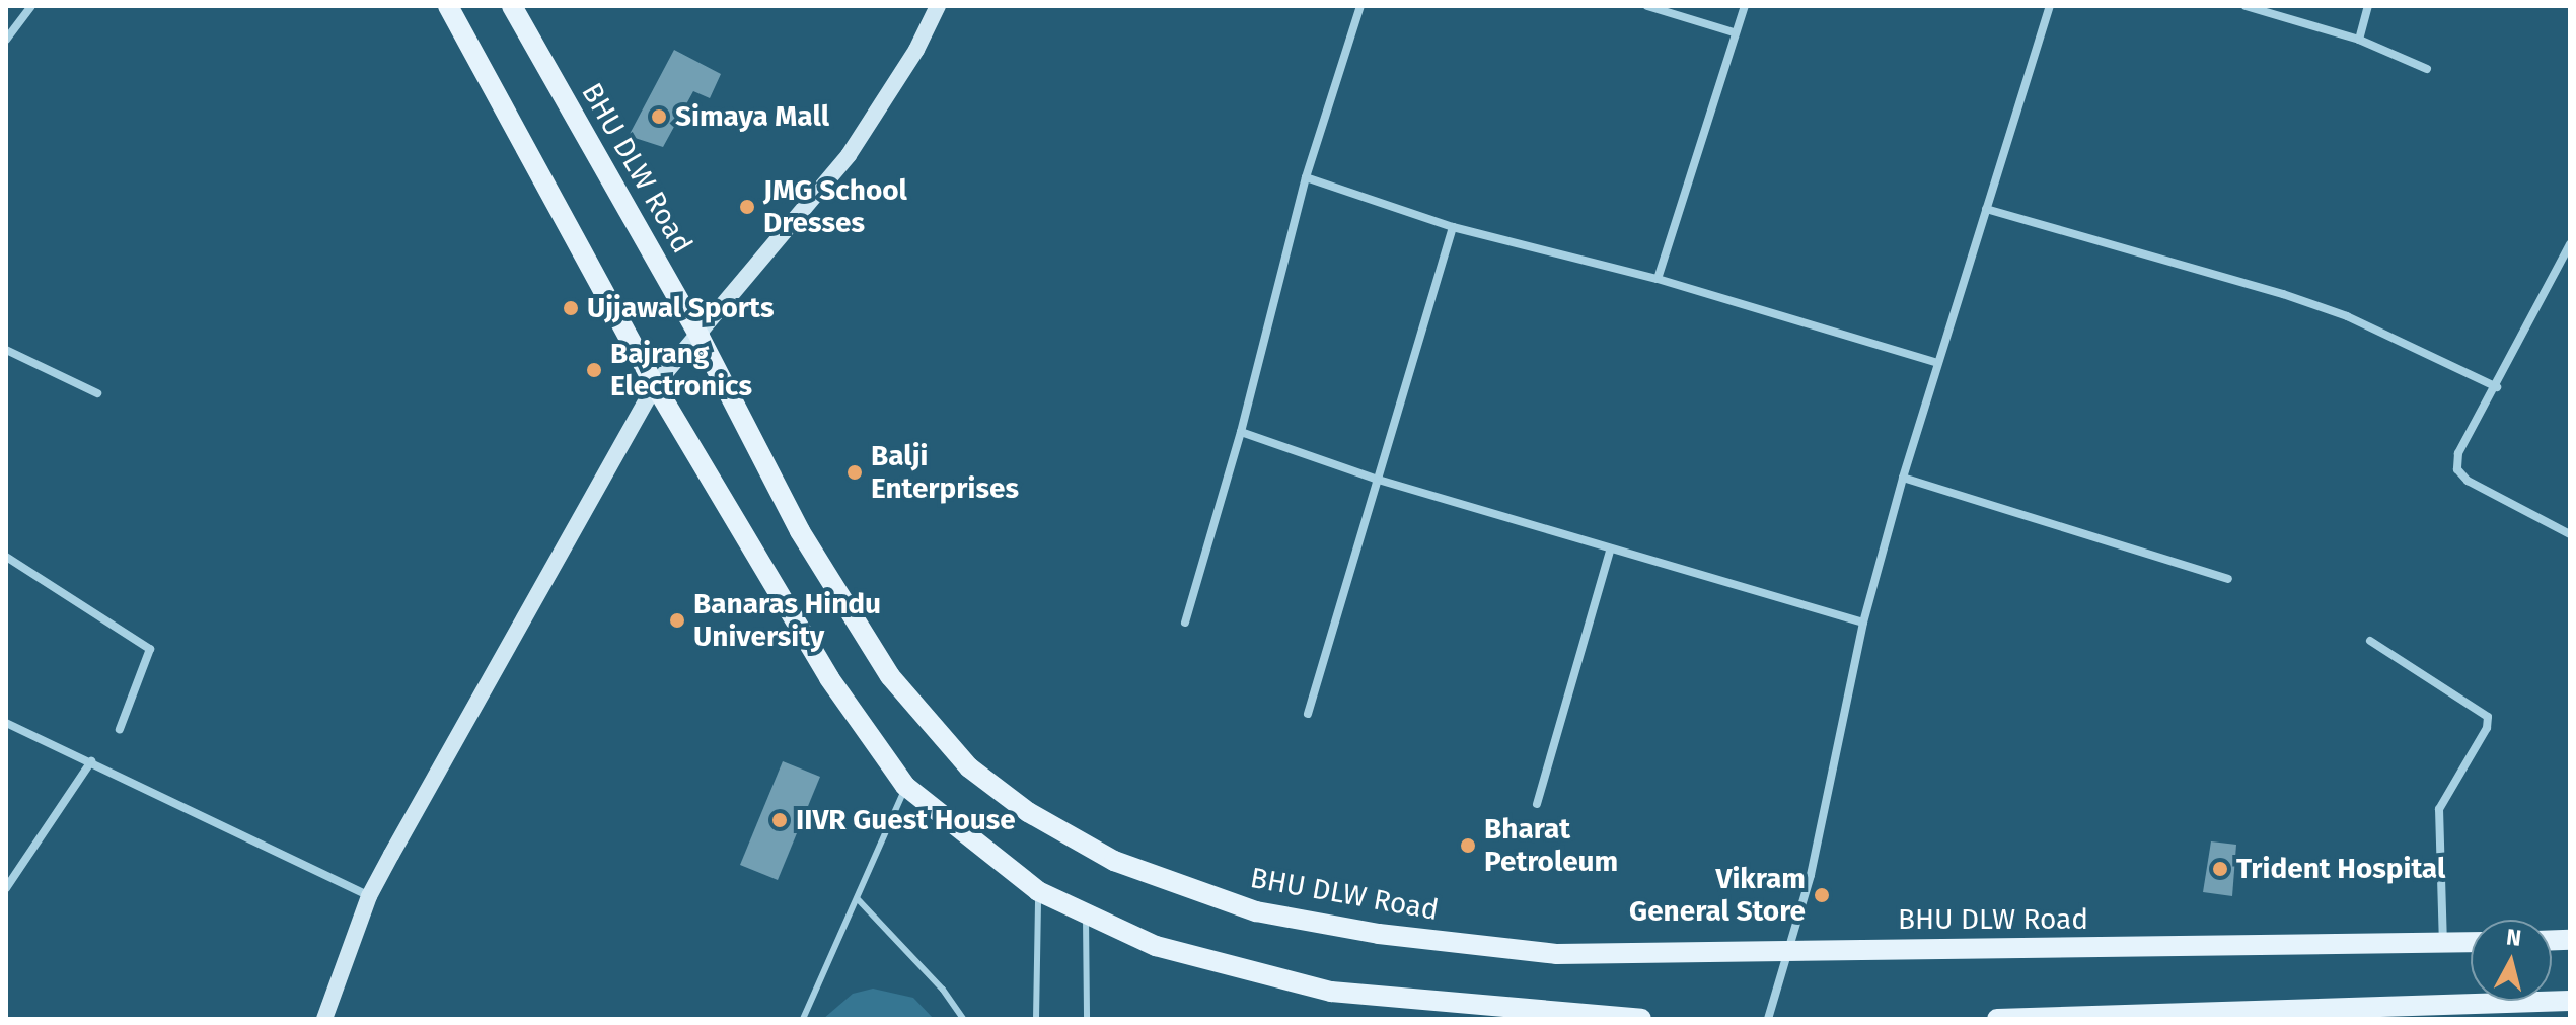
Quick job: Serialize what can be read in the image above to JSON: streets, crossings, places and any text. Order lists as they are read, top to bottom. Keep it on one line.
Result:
{"streets":{"main road":["BHU DLW Road"]},"places":["Simaya Mall","JMG School Dresses","Ujjawal Sports","Bajrang Electronics","Balji Enterprises","Banaras Hindu University","IIVR Guest House","Bharat Petroleum","Trident Hospital","Vikram General Store"],"north":"top"}
